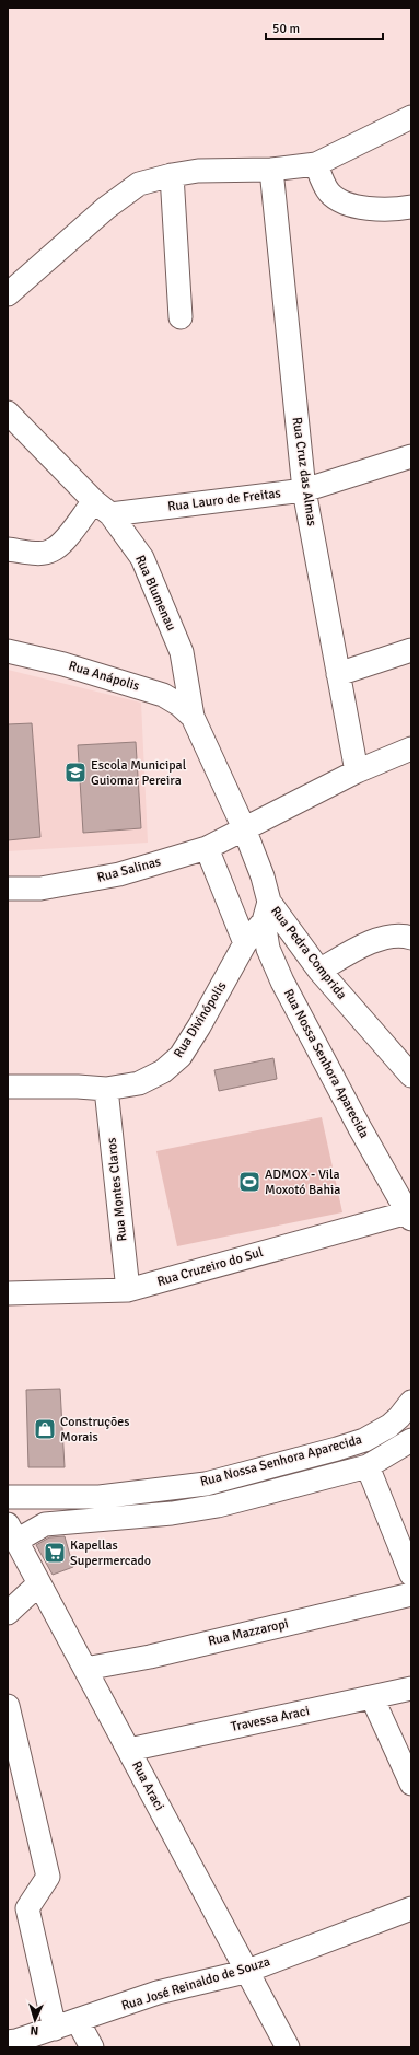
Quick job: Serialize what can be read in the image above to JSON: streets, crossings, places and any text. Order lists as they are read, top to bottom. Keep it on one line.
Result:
{"streets":{"street":["Rua Cruz das Almas","Rua Lauro de Freitas","Rua Blumenau","Rua Anápolis","Rua Salinas","Rua Pedra Comprida","Rua Divinópolis","Rua Nossa Senhora Aparecida","Rua Montes Claros","Rua Cruzeiro do Sul","Rua Mazzaropi","Travessa Araci","Rua Araci","Rua José Reinaldo de Souza"]},"crossings":[["Rua Cruz das Almas","Rua Lauro de Freitas"],["Rua Cruz das Almas","Rua Salinas"],["Rua Lauro de Freitas","Rua Blumenau"],["Rua Blumenau","Rua Anápolis"],["Rua Blumenau","Rua Pedra Comprida"],["Rua Anápolis","Rua Pedra Comprida"],["Rua Salinas","Rua Pedra Comprida"],["Rua Pedra Comprida","Rua Divinópolis"],["Rua Pedra Comprida","Rua Nossa Senhora Aparecida"],["Rua Divinópolis","Rua Nossa Senhora Aparecida"],["Rua Divinópolis","Rua Montes Claros"],["Rua Nossa Senhora Aparecida","Rua Cruzeiro do Sul"],["Rua Nossa Senhora Aparecida","Rua Araci"],["Rua Montes Claros","Rua Cruzeiro do Sul"],["Rua Mazzaropi","Rua Araci"],["Travessa Araci","Rua Araci"],["Rua Araci","Rua José Reinaldo de Souza"]],"places":{"school or university":["Escola Municipal Guiomar Pereira"],"sports":["ADMOX - Vila Moxotó Bahia"],"shop":["Construções Morais"],"supermarket":["Kapellas Supermercado"]},"scale_bar":"50 m","north":"bottom"}
